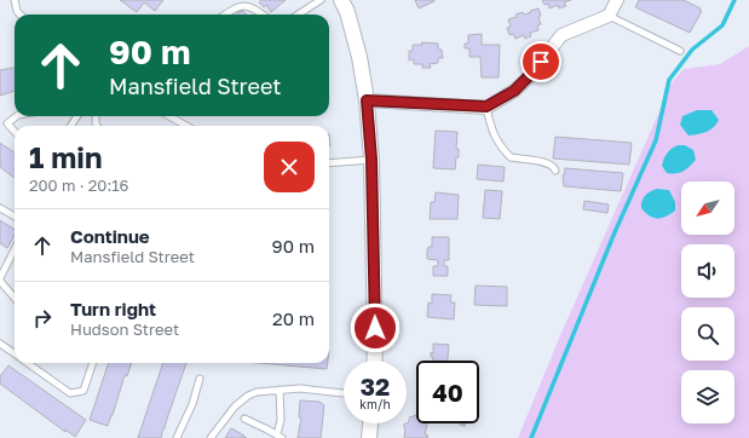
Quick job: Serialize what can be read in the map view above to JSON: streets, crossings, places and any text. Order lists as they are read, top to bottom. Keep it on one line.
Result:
{"north":"bottom left","page":{"turn":["90 m","Mansfield Street"],"heading":["1 min","200 m · 20:16"],"list":[{"name":"Continue","note":"Mansfield Street","value":"90 m"},{"name":"Turn right","note":"Hudson Street","value":"20 m"}],"speed":"32 km/h","limit":"40"}}
